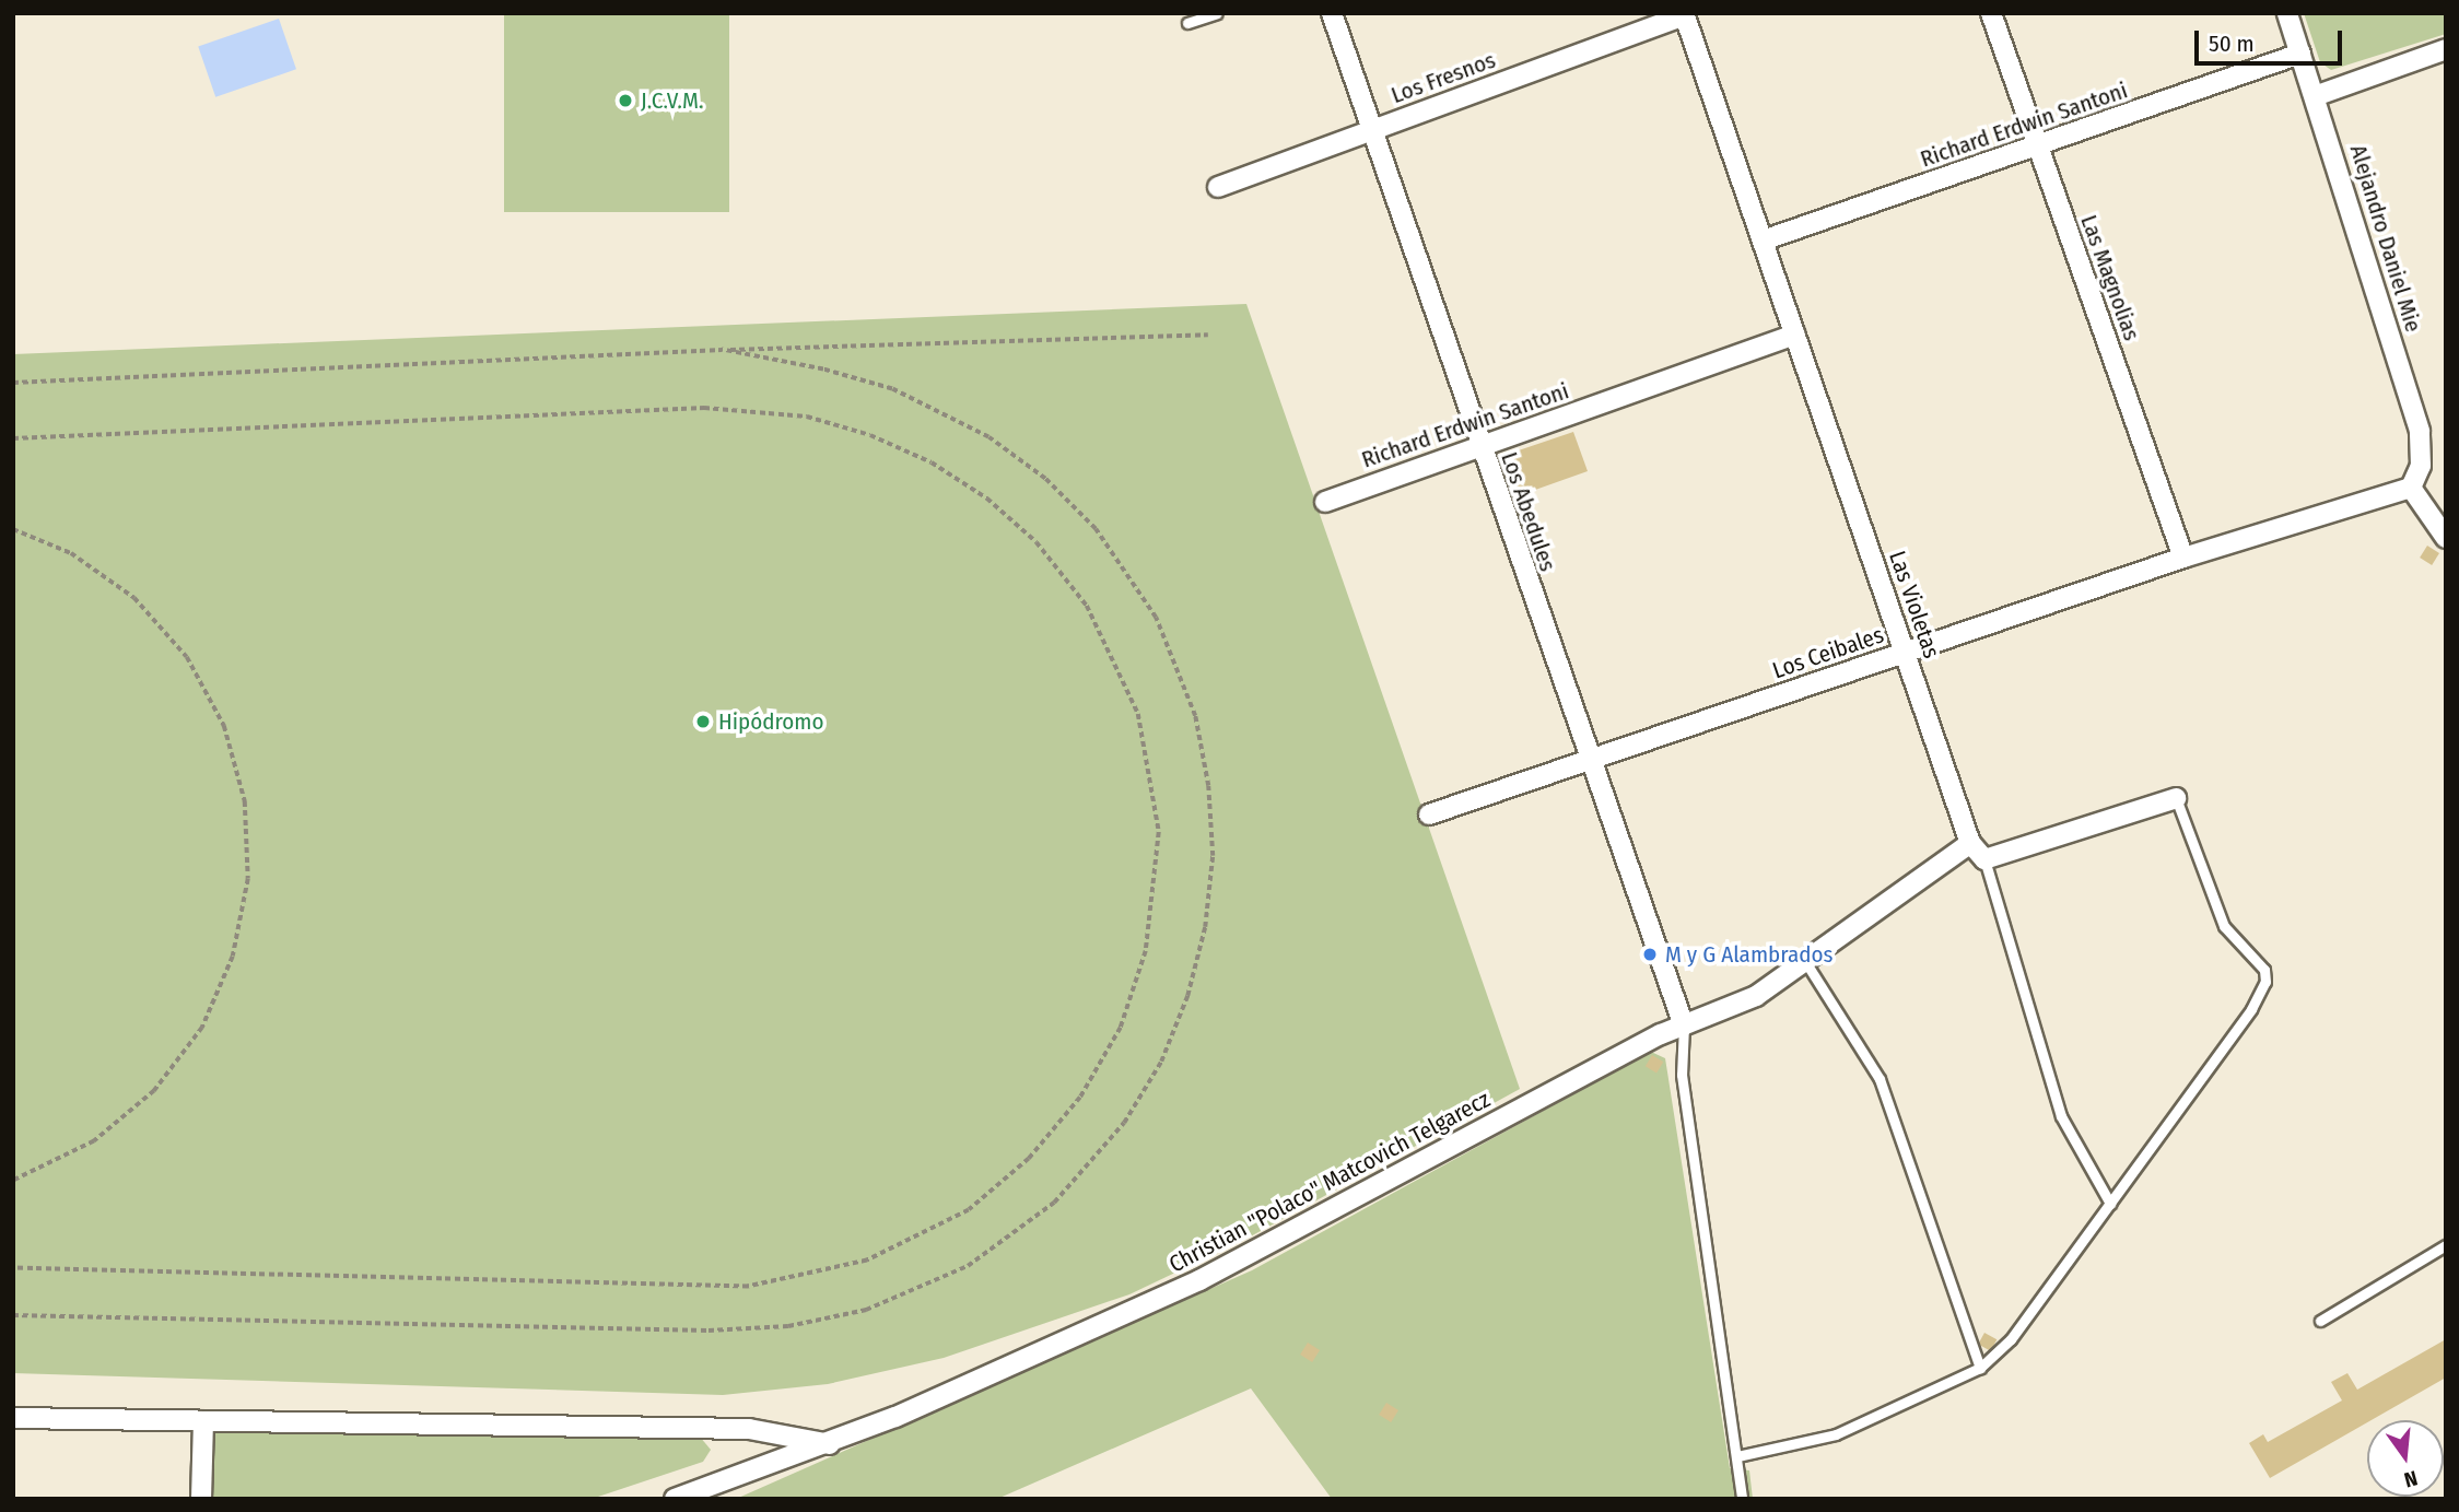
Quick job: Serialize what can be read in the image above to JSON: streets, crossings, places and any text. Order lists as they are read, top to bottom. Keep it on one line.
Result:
{"streets":{"street":["Los Fresnos","Richard Erdwin Santoni","Alejandro Daniel Mie","Las Magnolias","Los Abedules","Las Violetas","Los Ceibales","Christian \"Polaco\" Matcovich Telgarecz"]},"crossings":[["Los Fresnos","Los Abedules"],["Los Fresnos","Las Violetas"],["Richard Erdwin Santoni","Alejandro Daniel Mie"],["Richard Erdwin Santoni","Las Magnolias"],["Richard Erdwin Santoni","Los Abedules"],["Richard Erdwin Santoni","Las Violetas"],["Alejandro Daniel Mie","Los Ceibales"],["Las Magnolias","Los Ceibales"],["Los Abedules","Los Ceibales"],["Los Abedules","Christian \"Polaco\" Matcovich Telgarecz"],["Las Violetas","Los Ceibales"],["Las Violetas","Christian \"Polaco\" Matcovich Telgarecz"]],"places":["J.C.V.M.","Hipódromo","M y G Alambrados"],"scale_bar":"50 m","north":"bottom"}
